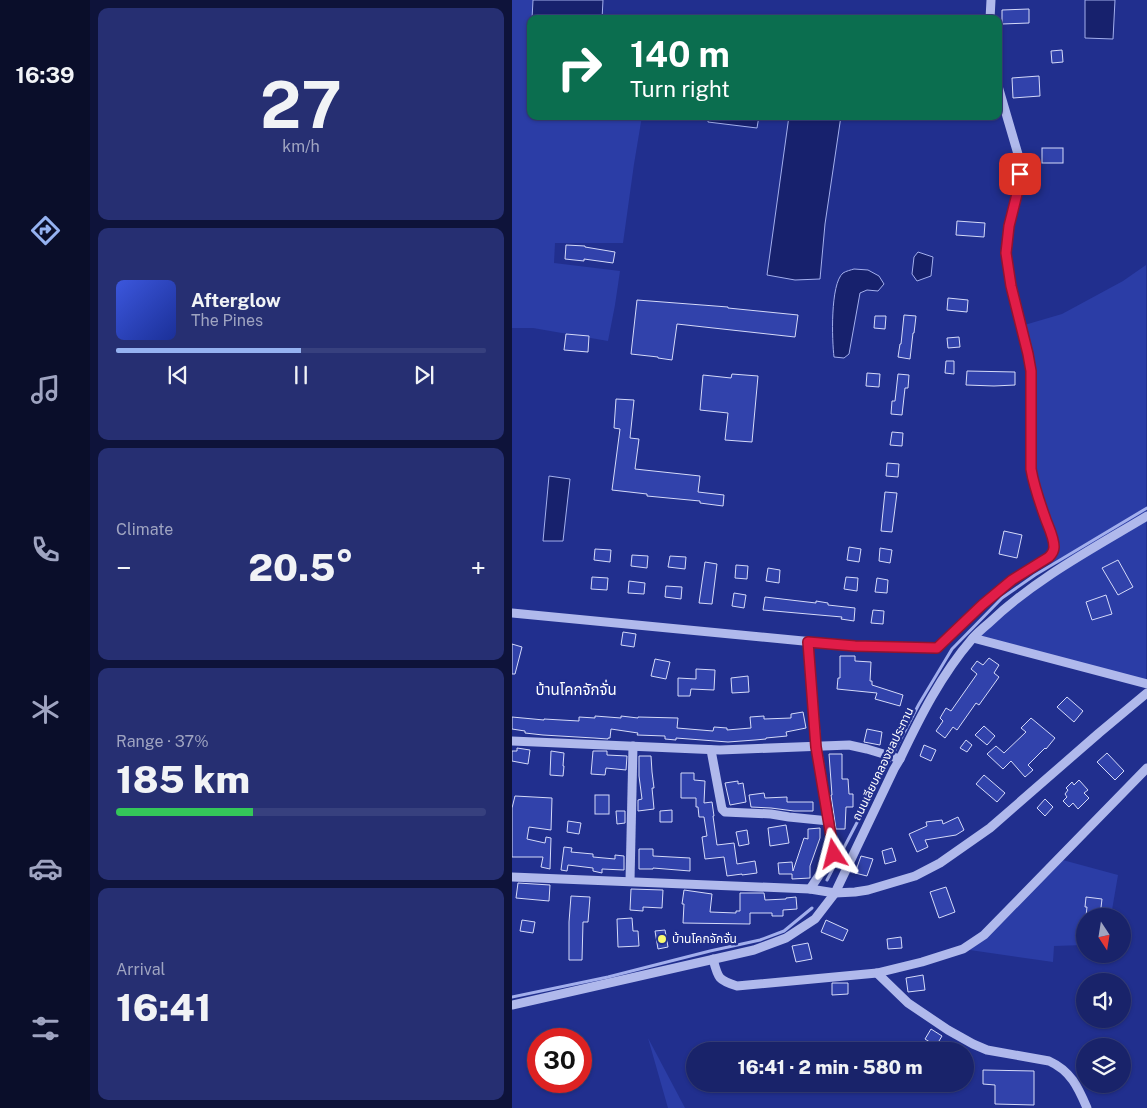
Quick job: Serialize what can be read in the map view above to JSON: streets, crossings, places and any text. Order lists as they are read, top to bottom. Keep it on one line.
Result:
{"streets":{"street":["ถนนเลียบคลองชลประทาน"]},"districts":["บ้านโคกจักจั่น"],"places":["บ้านโคกจักจั่น"],"north":"bottom","page":{"tabs":"16:39","tile":[["27","km/h"],"Climate",["Range · 37%","185 km"],["Arrival","16:41"]],"turn":["140 m","Turn right"],"song":["Afterglow","The Pines"],"heat":["−","20.5°","+"],"limit":"30","trip":"16:41 · 2 min · 580 m"}}
